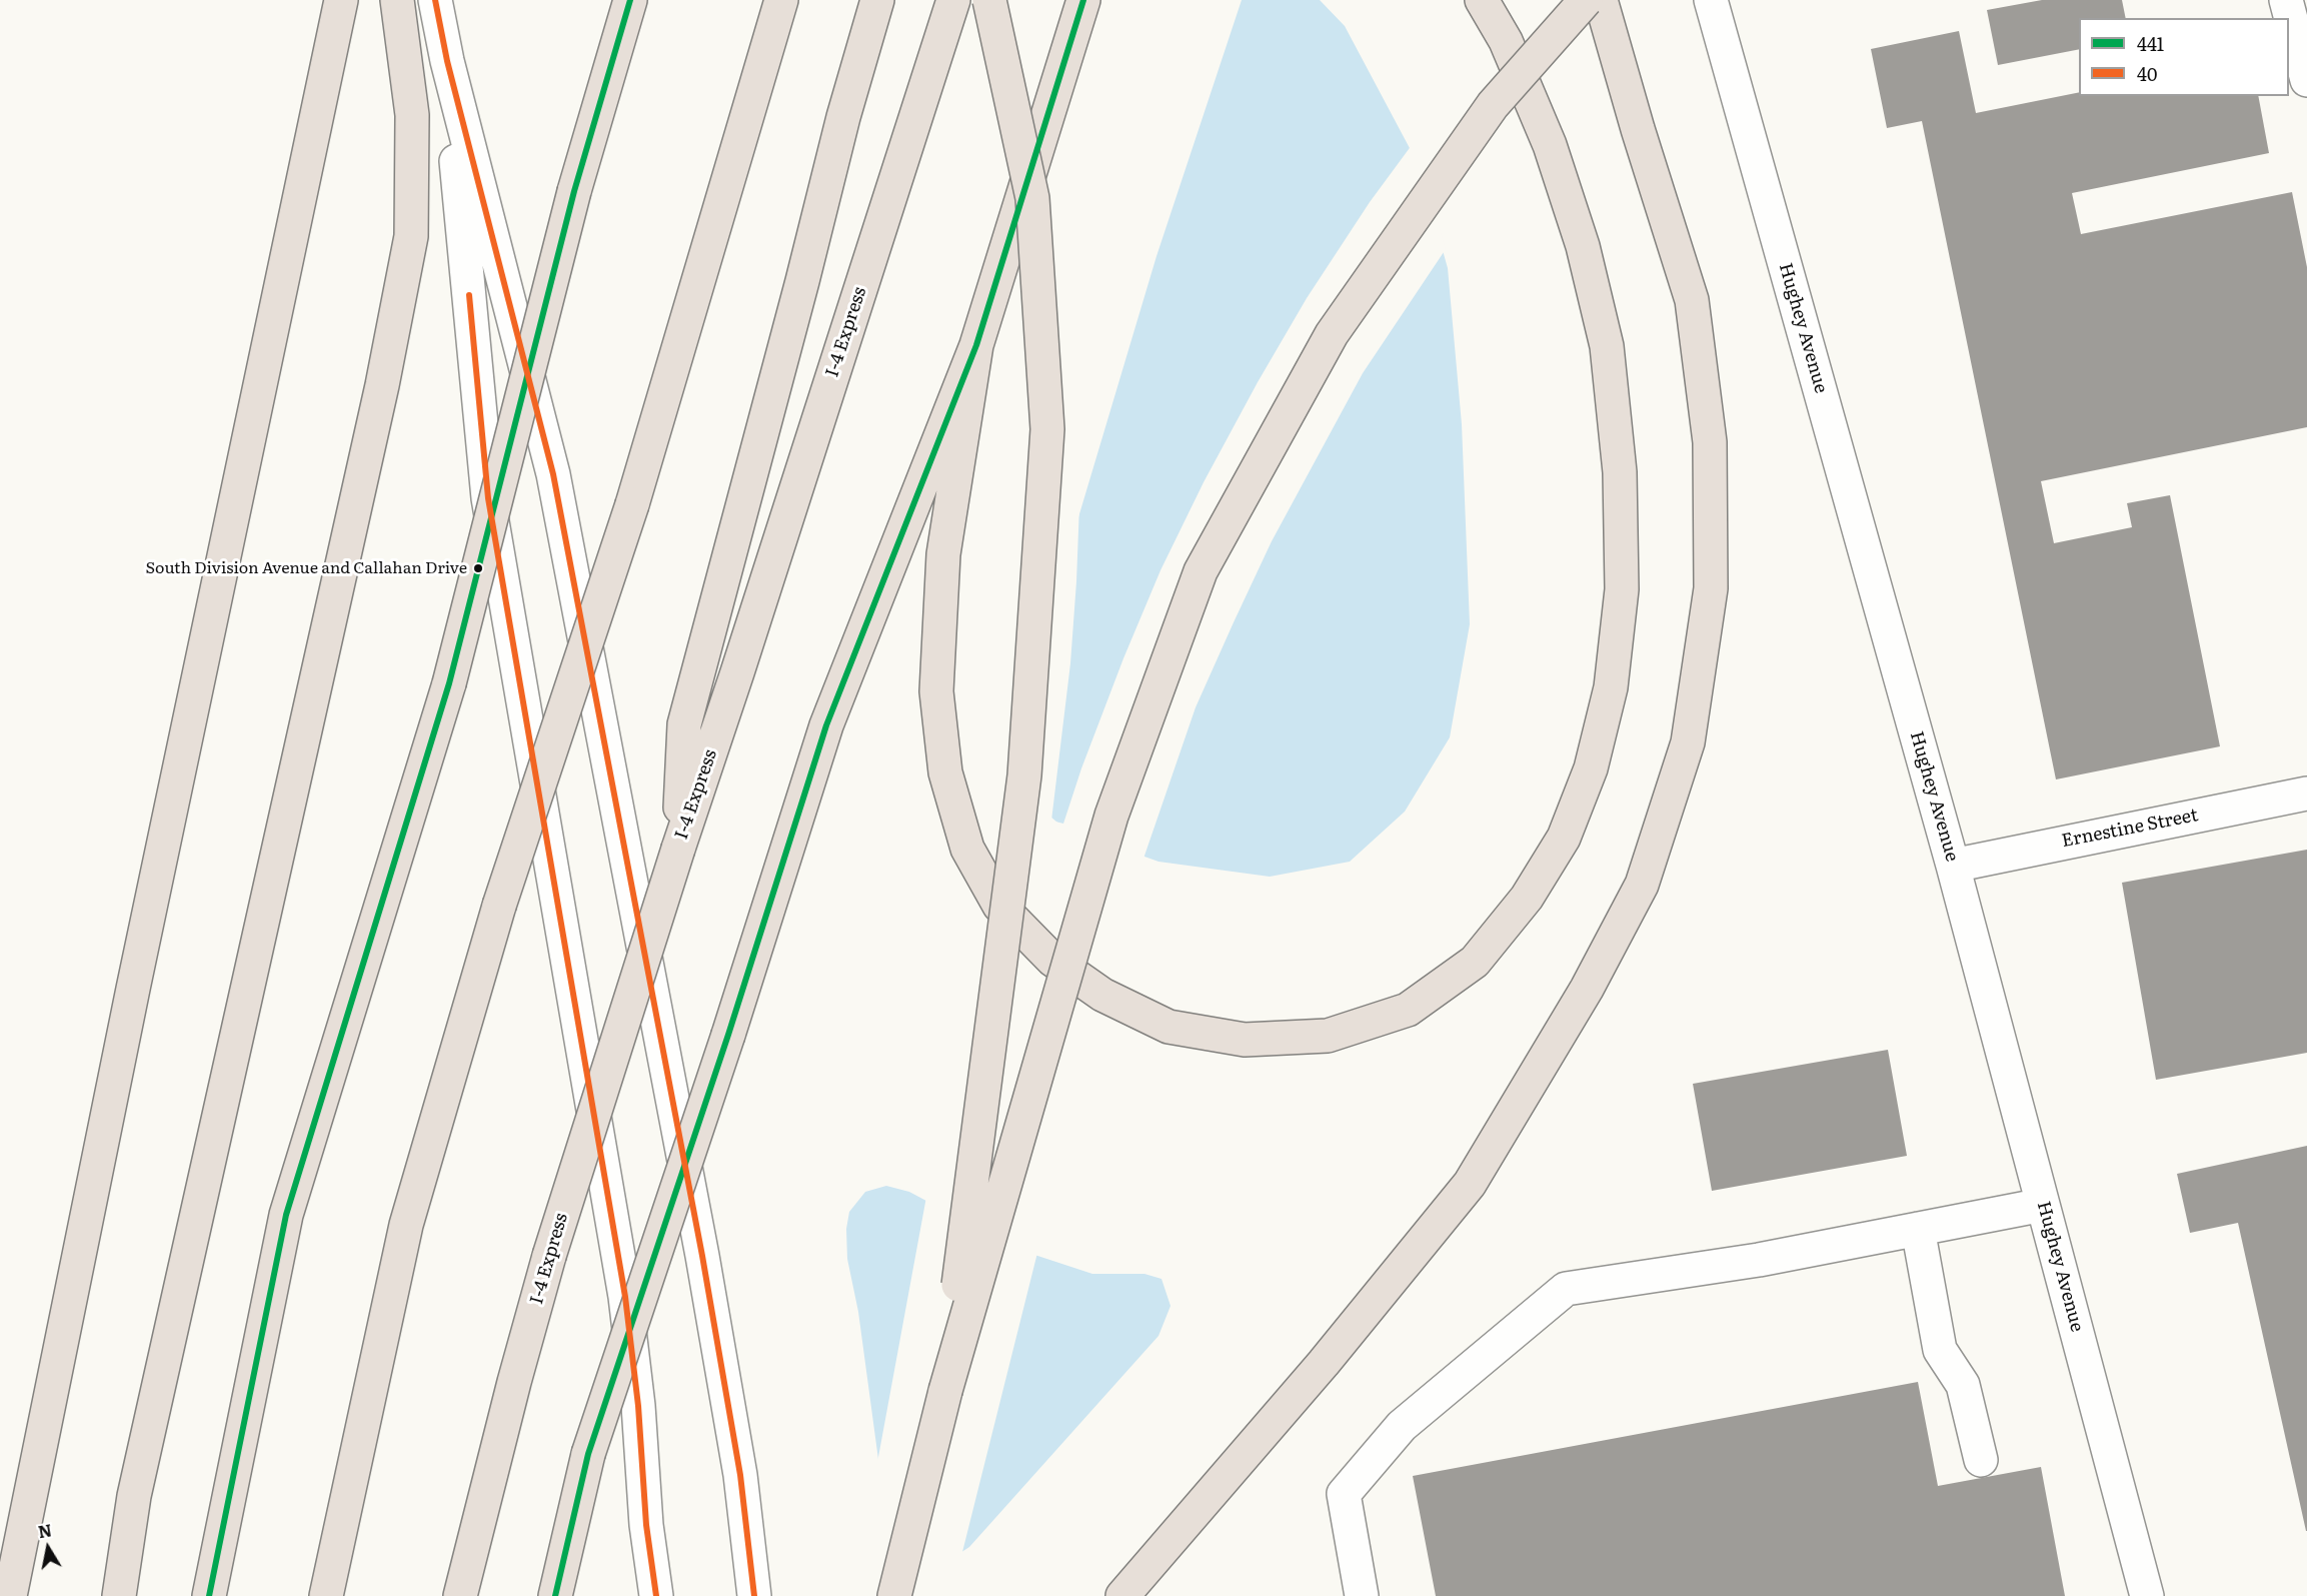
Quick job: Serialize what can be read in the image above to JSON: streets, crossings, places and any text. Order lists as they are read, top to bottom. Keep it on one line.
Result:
{"streets":{"highway":["I-4 Express"],"street":["Hughey Avenue","Ernestine Street"]},"crossings":[["Hughey Avenue","Ernestine Street"]],"places":["South Division Avenue and Callahan Drive"],"lines":["transit line 441","transit line 40"],"legend":["441","40"],"north":"top"}
